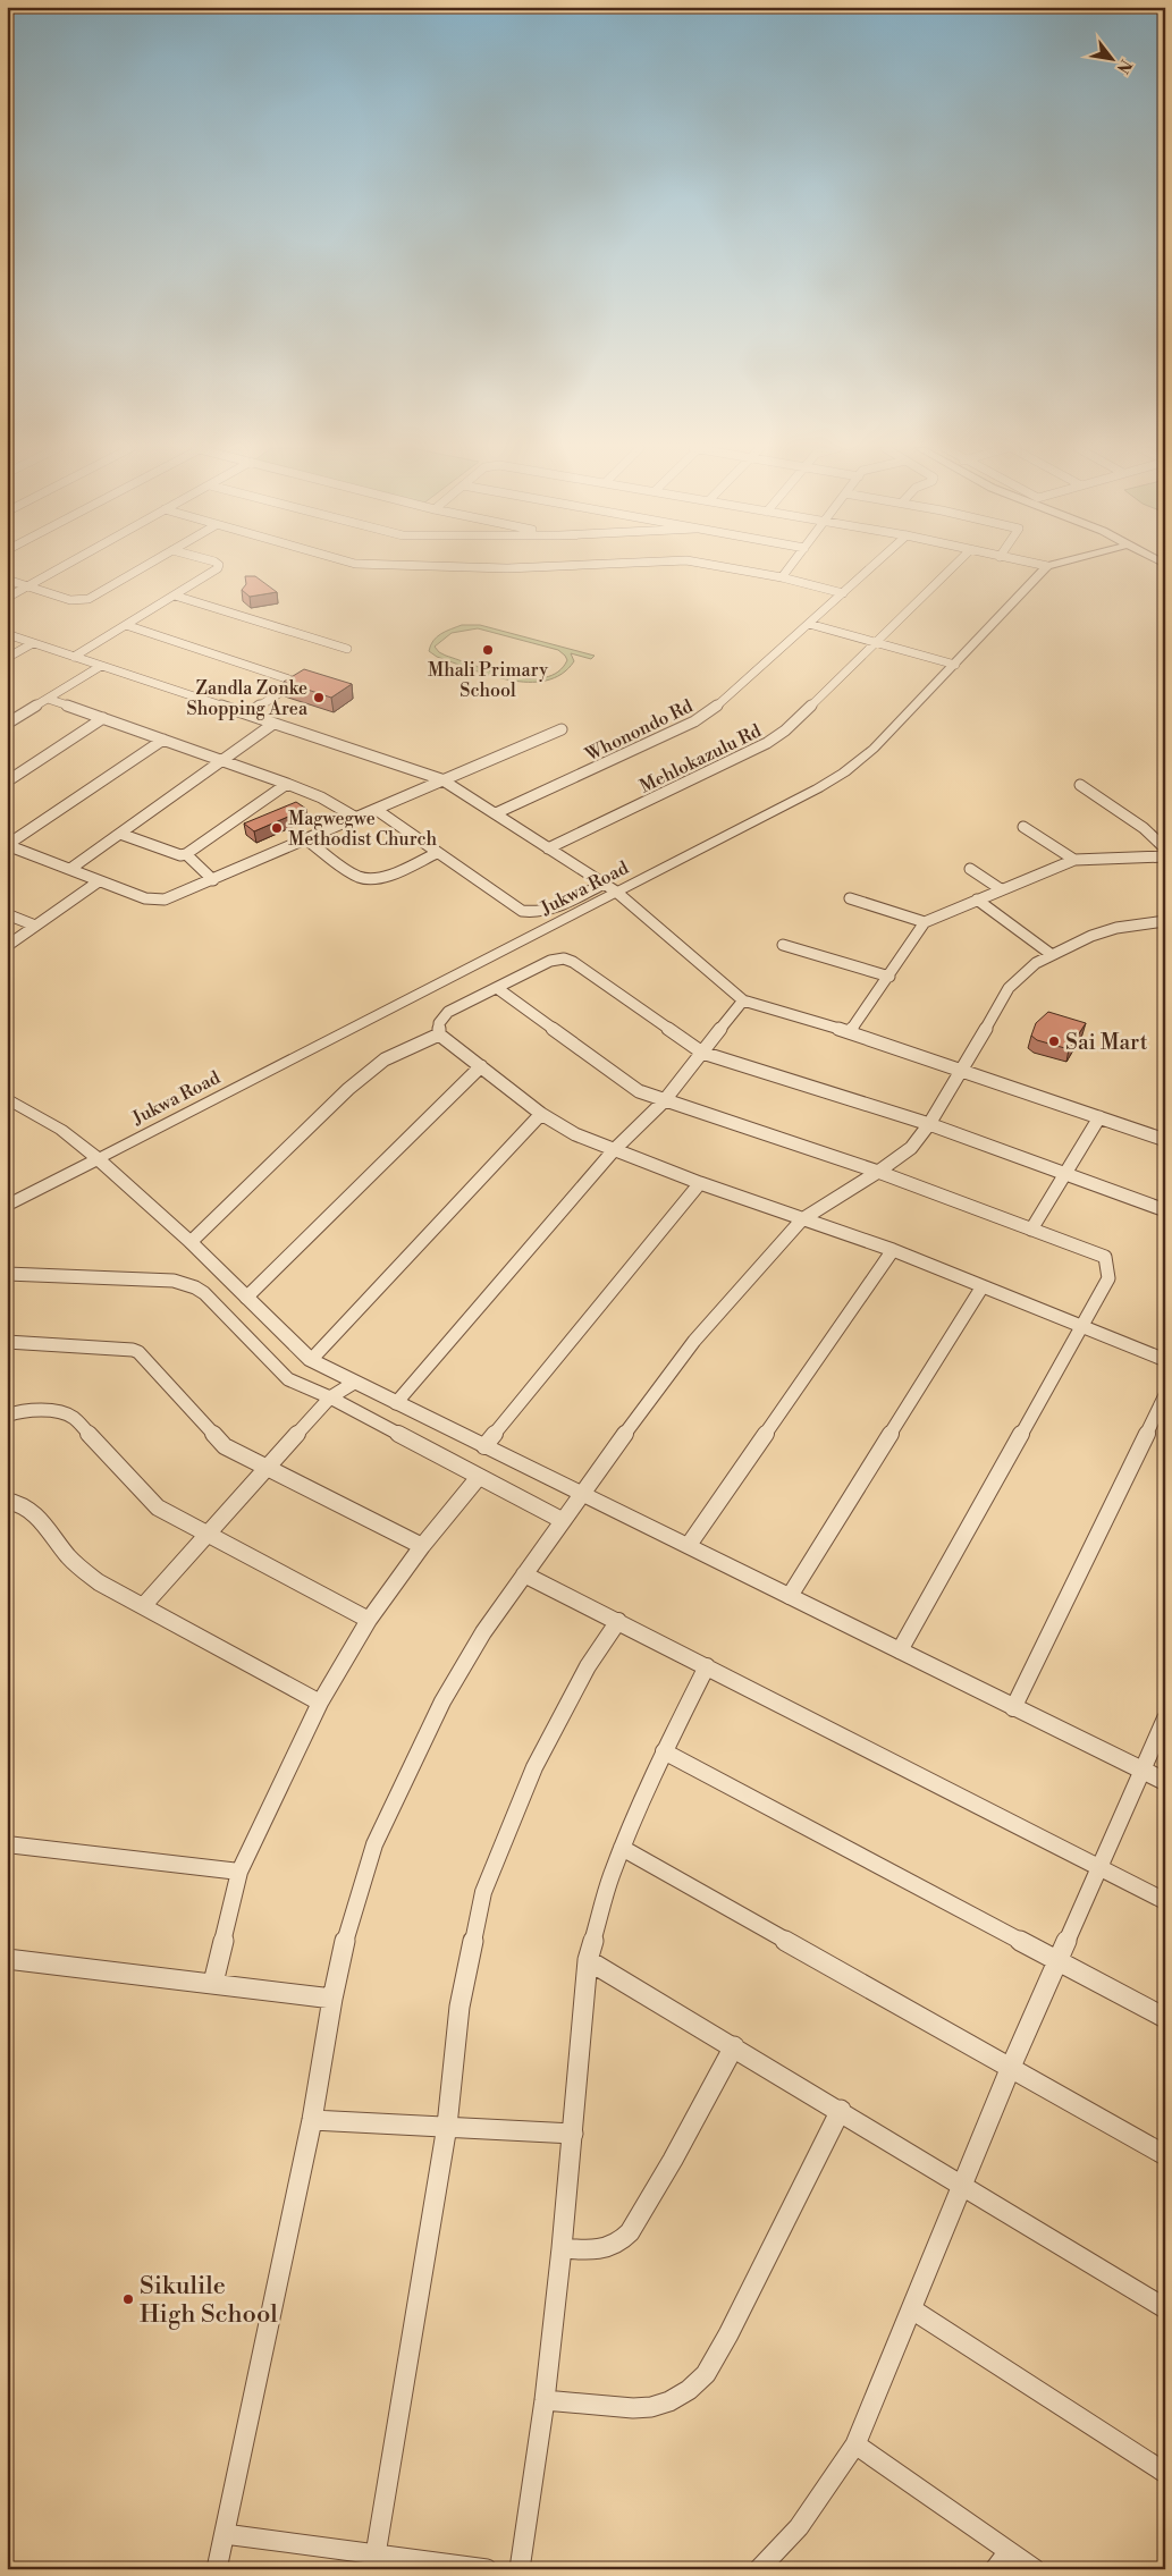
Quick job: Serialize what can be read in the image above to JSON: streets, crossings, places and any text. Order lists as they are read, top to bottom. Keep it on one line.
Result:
{"streets":{"street":["Whonondo Rd","Mehlokazulu Rd","Jukwa Road"]},"places":["Mhali Primary School","Zandla Zonke Shopping Area","Magwegwe Methodist Church","Sai Mart","Sikulile High School"],"north":"bottom right"}
